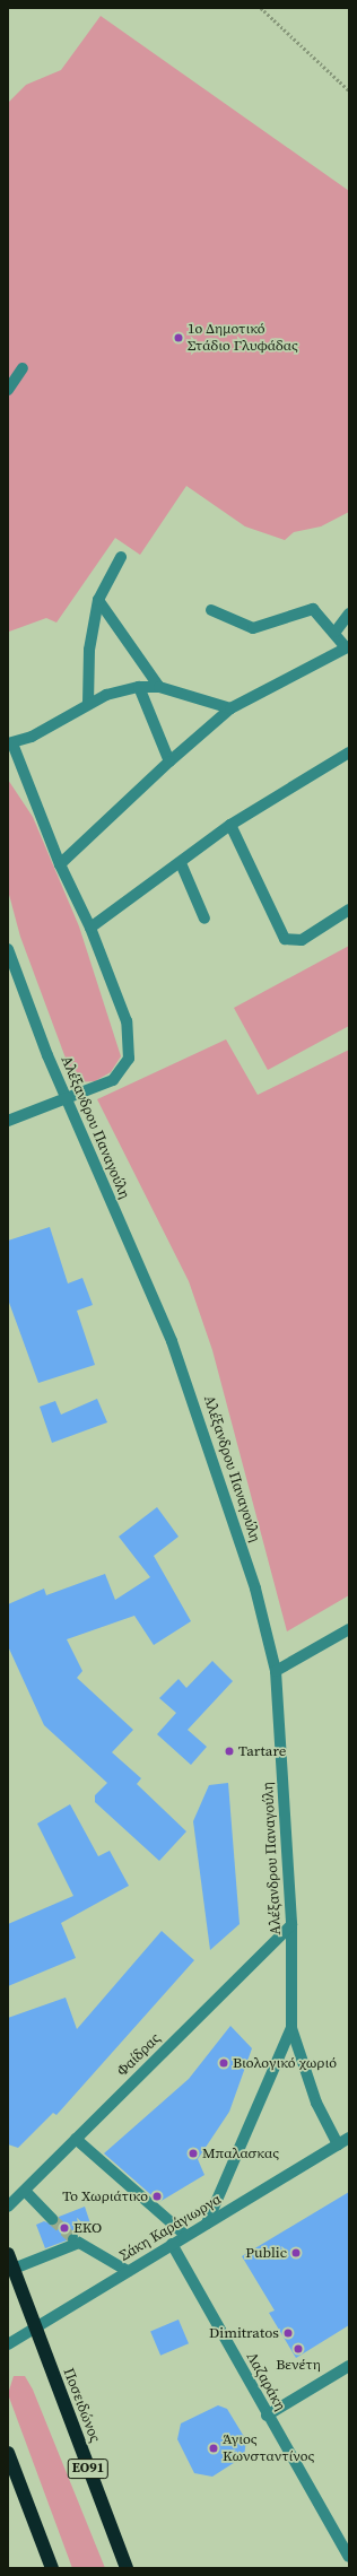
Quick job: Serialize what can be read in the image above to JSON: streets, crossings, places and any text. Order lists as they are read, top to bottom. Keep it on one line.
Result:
{"streets":{"highway":["Ποσειδώνος","ΕΟ91"],"street":["Αλέξανδρου Παναγούλη","Φαίδρας","Σάκη Καράγιωργα","Λαζαράκη"]},"crossings":[["Αλέξανδρου Παναγούλη","Φαίδρας"],["Αλέξανδρου Παναγούλη","Σάκη Καράγιωργα"],["Σάκη Καράγιωργα","Λαζαράκη"],["Σάκη Καράγιωργα","Ποσειδώνος"]],"places":["1ο Δημοτικό Στάδιο Γλυφάδας","Tartare","Βιολογικό χωριό","Μπαλασκας","Το Χωριάτικο","EKO","Public","Dimitratos","Βενέτη","Άγιος Κωνσταντίνος"]}
